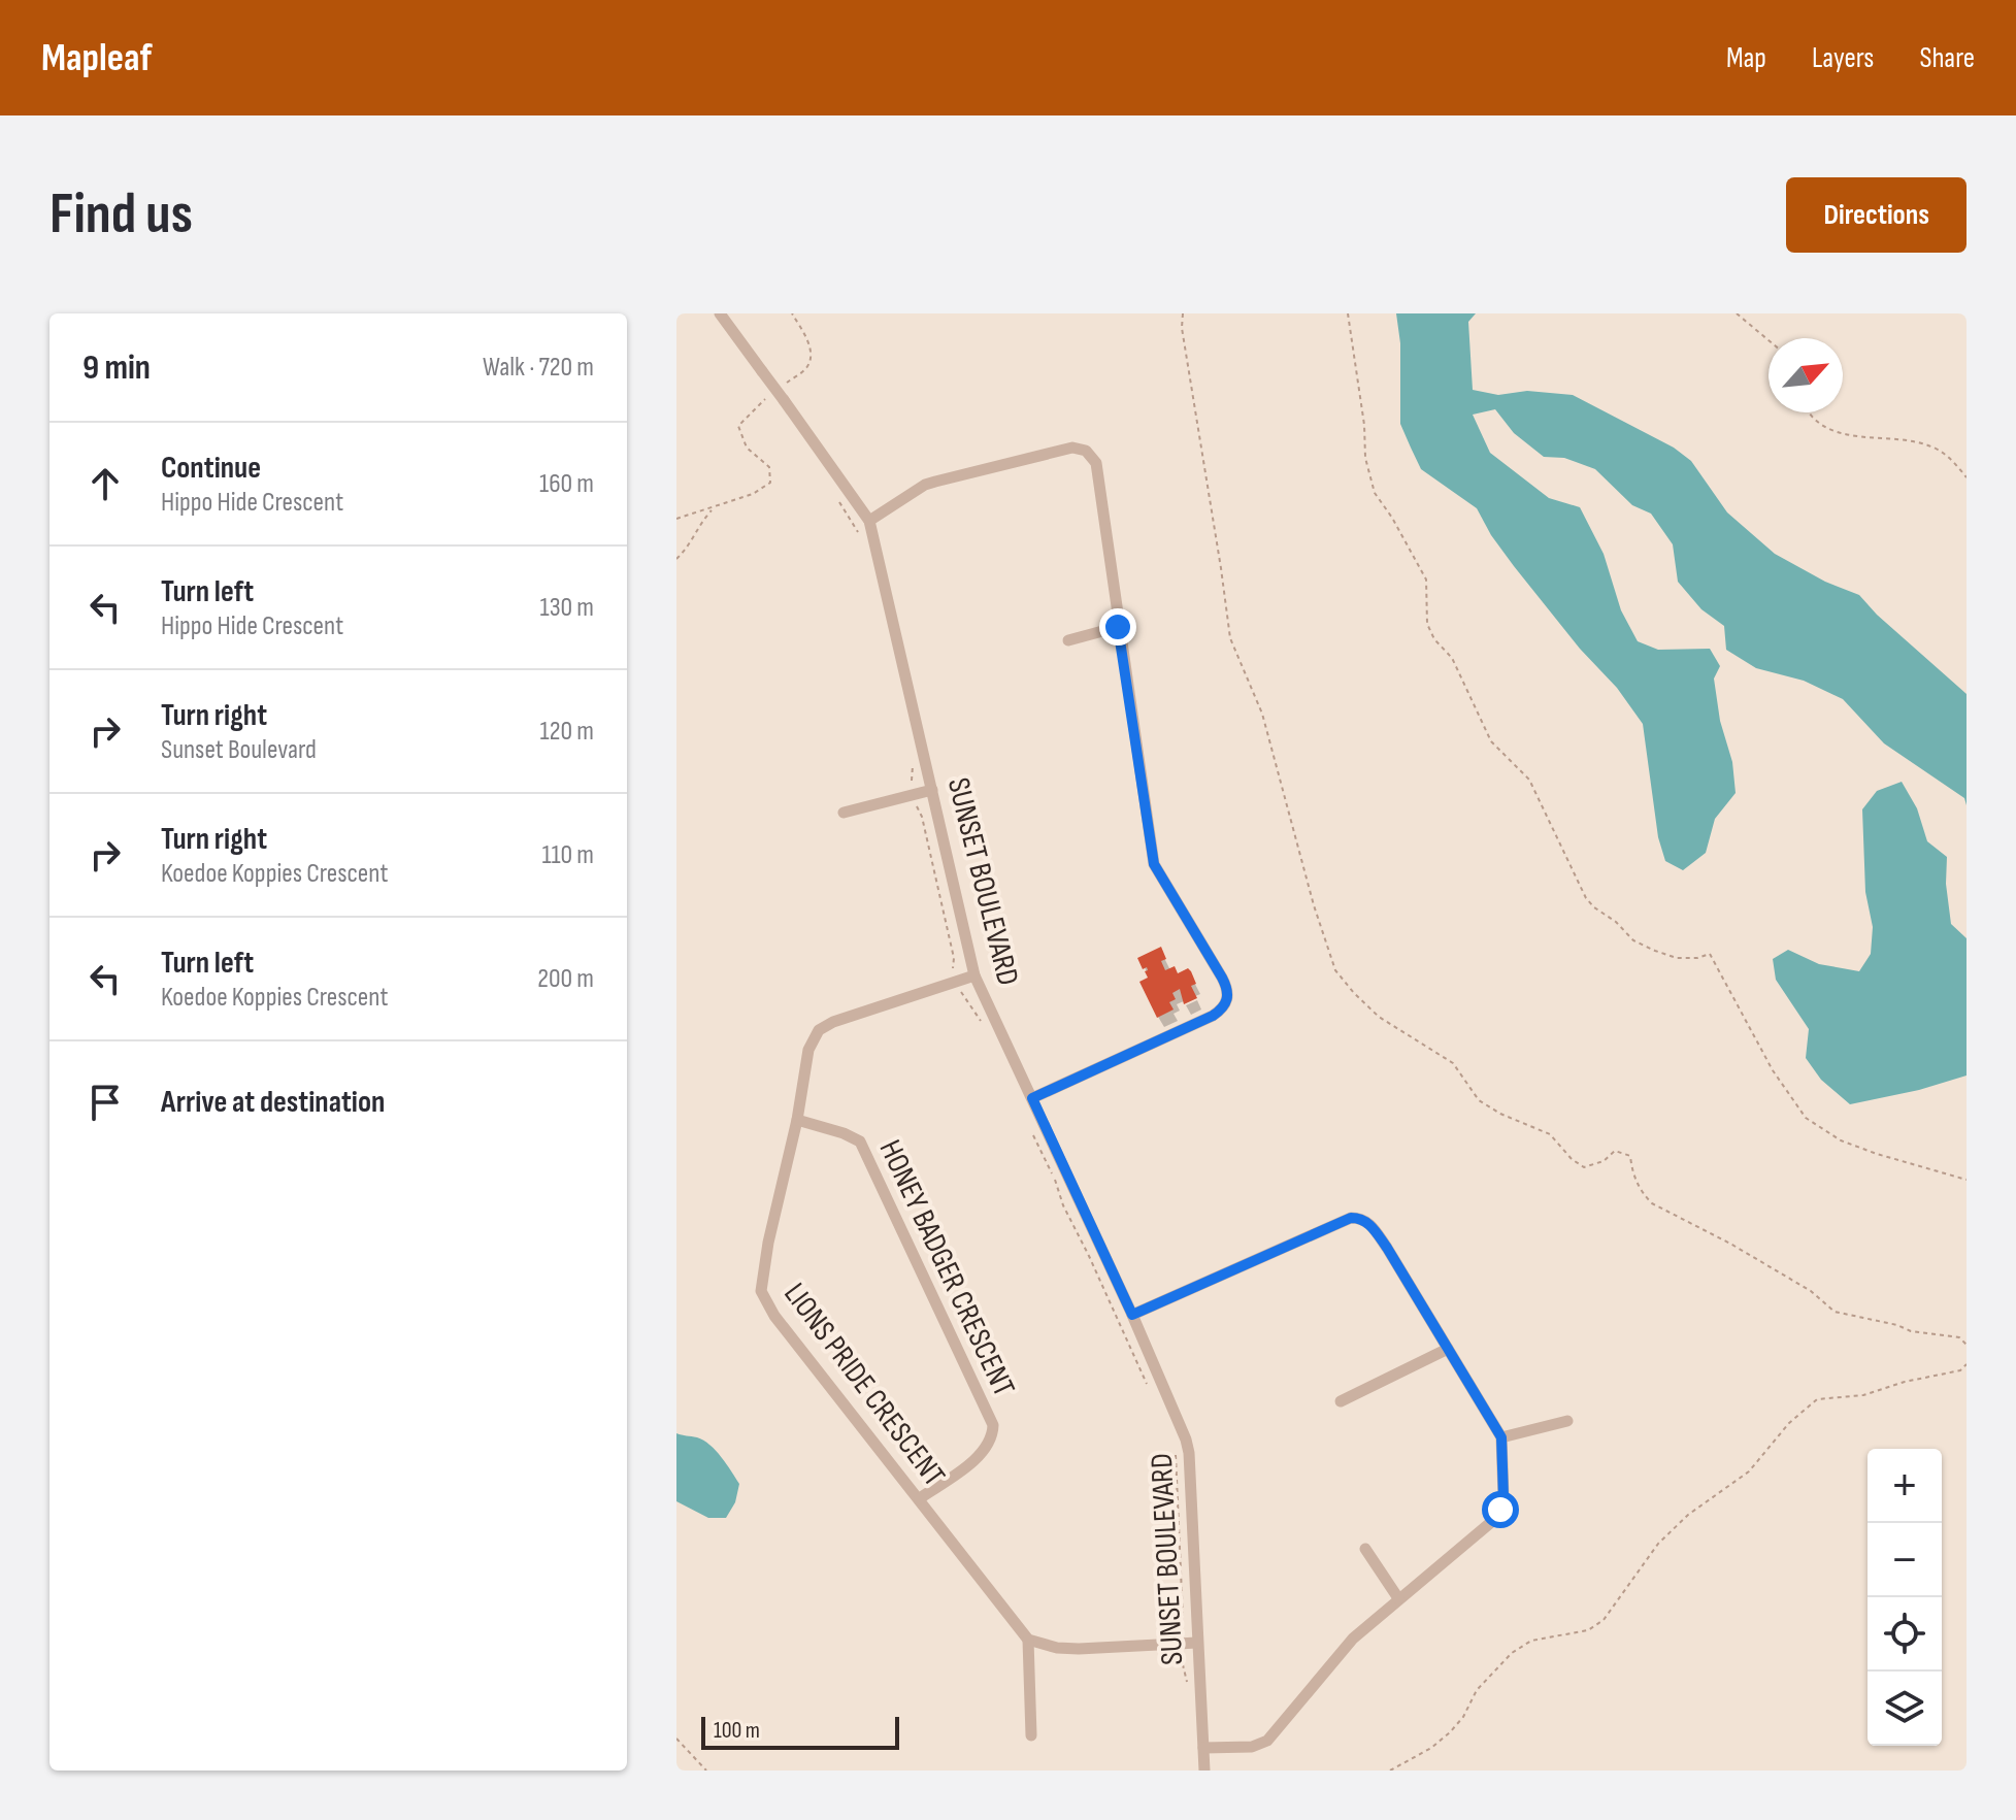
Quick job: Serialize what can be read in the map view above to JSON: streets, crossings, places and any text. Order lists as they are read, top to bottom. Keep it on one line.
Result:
{"streets":{"street":["SUNSET BOULEVARD","HONEY BADGER CRESCENT","LIONS PRIDE CRESCENT"]},"crossings":[["SUNSET BOULEVARD","LIONS PRIDE CRESCENT"],["HONEY BADGER CRESCENT","LIONS PRIDE CRESCENT"]],"scale_bar":"100 m","north":"top right","page":{"header":"Mapleaf","nav":["Map","Layers","Share"],"buttons":"Directions","title":"Find us","heading":["9 min","Walk · 720 m"],"list":[["Continue","Hippo Hide Crescent","160 m"],["Turn left","Hippo Hide Crescent","130 m"],["Turn right","Sunset Boulevard","120 m"],["Turn right","Koedoe Koppies Crescent","110 m"],["Turn left","Koedoe Koppies Crescent","200 m"],"Arrive at destination"],"map_buttons":["+","−"],"scale":"100 m"}}
